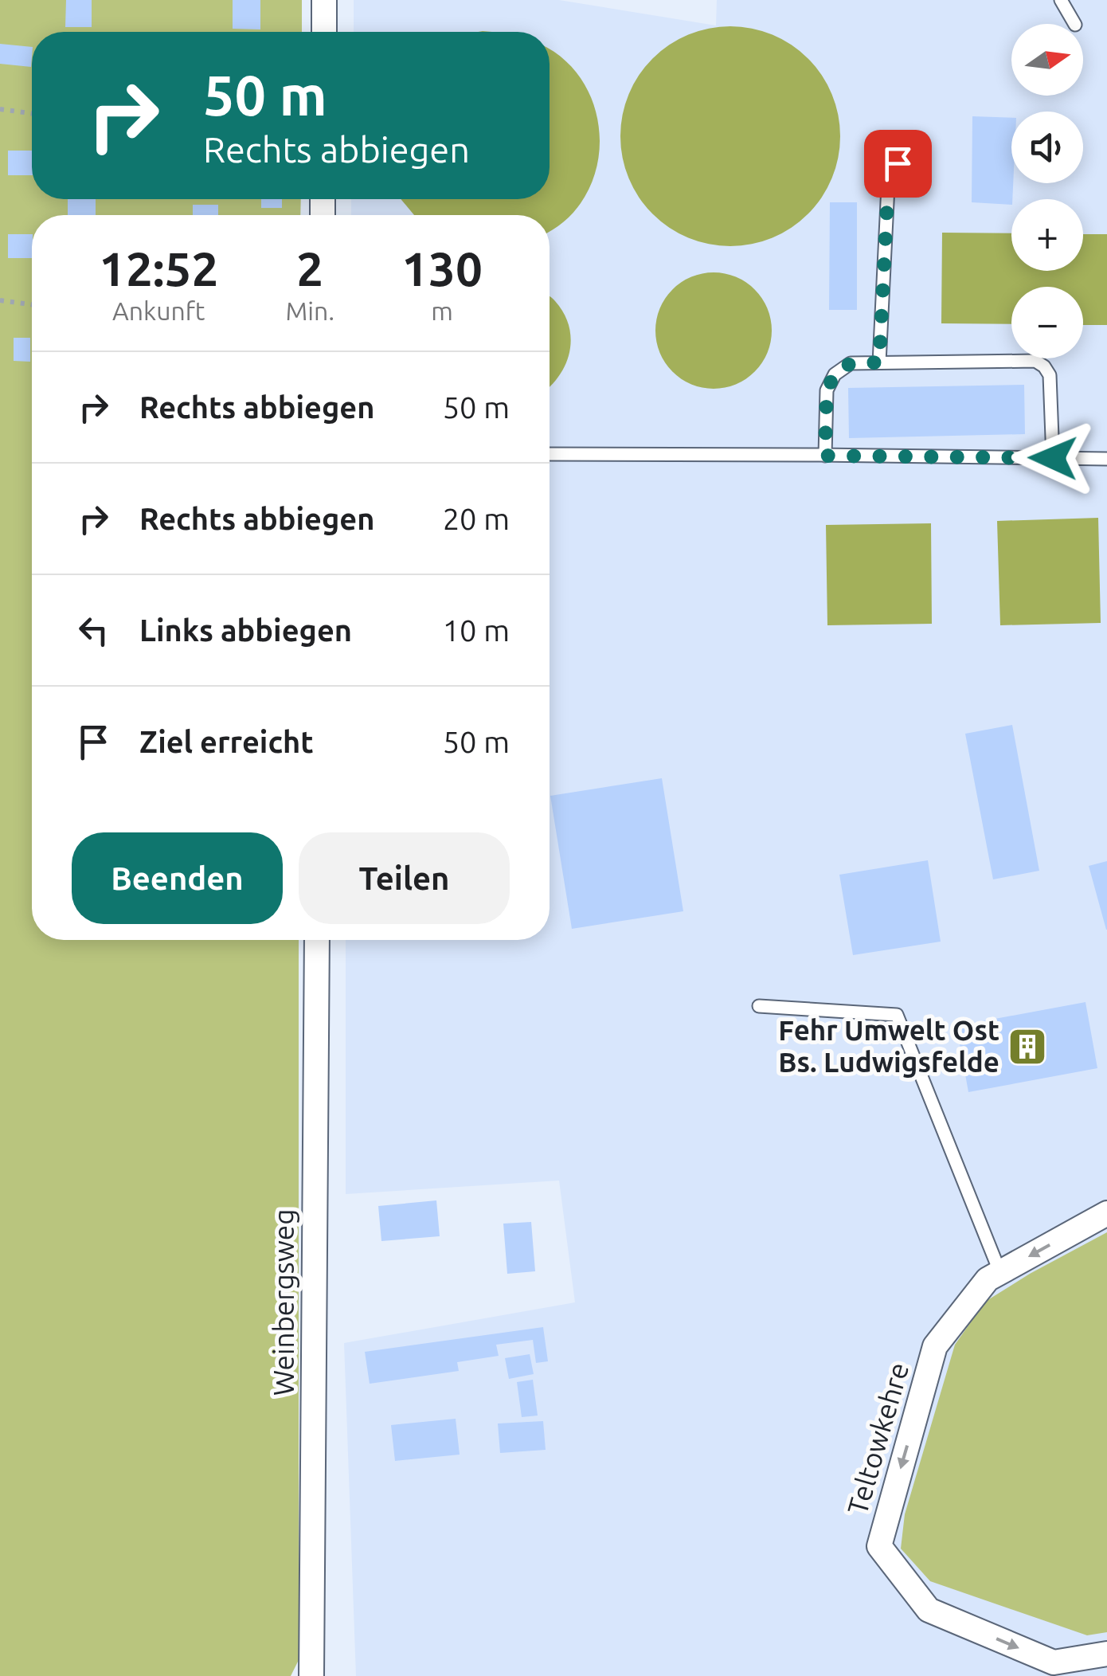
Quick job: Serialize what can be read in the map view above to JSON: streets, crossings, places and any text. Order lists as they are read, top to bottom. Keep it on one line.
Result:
{"streets":{"street":["Weinbergsweg","Teltowkehre"]},"places":{"building":["Fehr Umwelt Ost Bs. Ludwigsfelde"]},"north":"right","page":{"map_buttons":["+","−"],"turn":["50 m","Rechts abbiegen"],"eta":["12:52","Ankunft","2","Min.","130","m"],"list":[{"name":"Rechts abbiegen","value":"50 m"},{"name":"Rechts abbiegen","value":"20 m"},{"name":"Links abbiegen","value":"10 m"},{"name":"Ziel erreicht","value":"50 m"}],"buttons":["Beenden","Teilen"]}}
